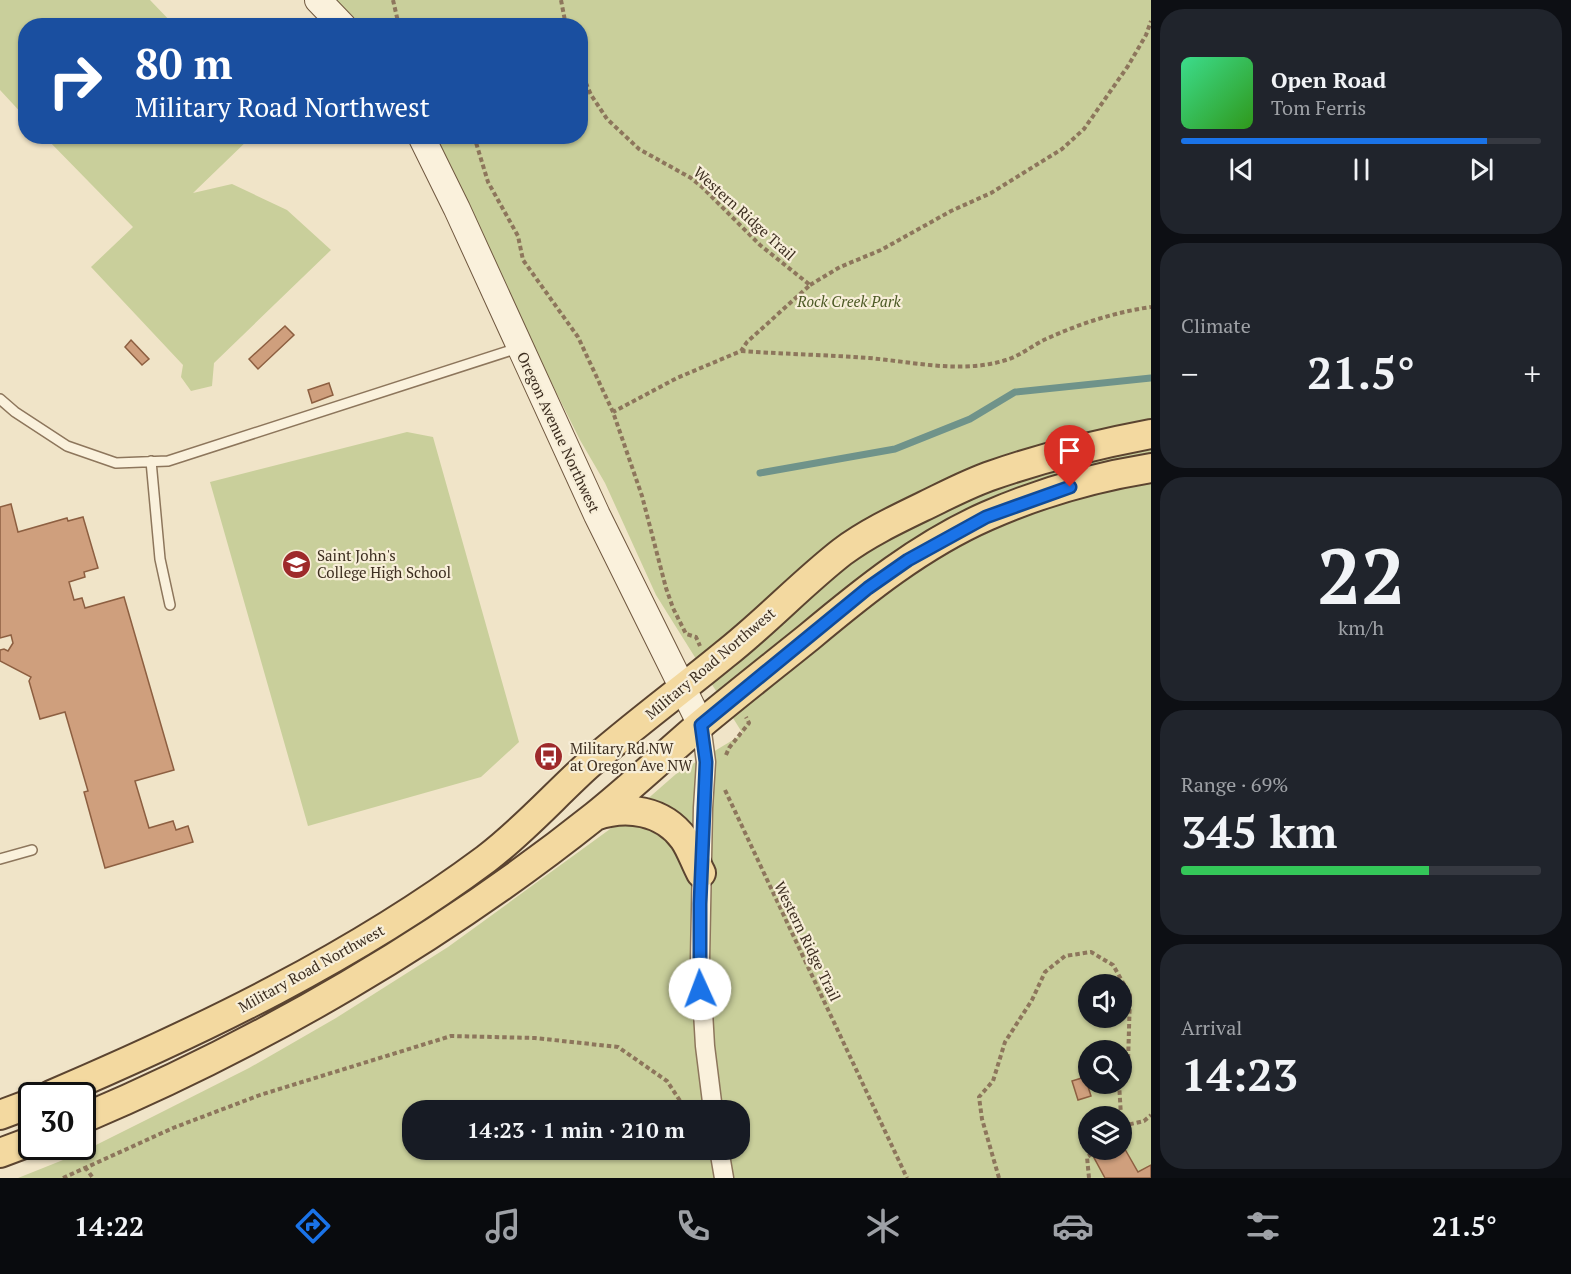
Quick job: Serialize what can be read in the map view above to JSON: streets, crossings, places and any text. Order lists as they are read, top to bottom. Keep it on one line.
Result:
{"streets":{"main road":["Military Road Northwest"],"street":["Oregon Avenue Northwest"],"path":["Western Ridge Trail"]},"crossings":[["Oregon Avenue Northwest","Military Road Northwest"]],"parks":["Rock Creek Park"],"places":{"school or university":["Saint John's College High School"],"bus stop":["Military Rd NW at Oregon Ave NW"]},"page":{"turn":["80 m","Military Road Northwest"],"song":["Open Road","Tom Ferris"],"tile":["Climate",["22","km/h"],["Range · 69%","345 km"],["Arrival","14:23"]],"heat":["−","21.5°","+"],"limit":"30","trip":"14:23 · 1 min · 210 m","tabs":["14:22","21.5°"]}}
